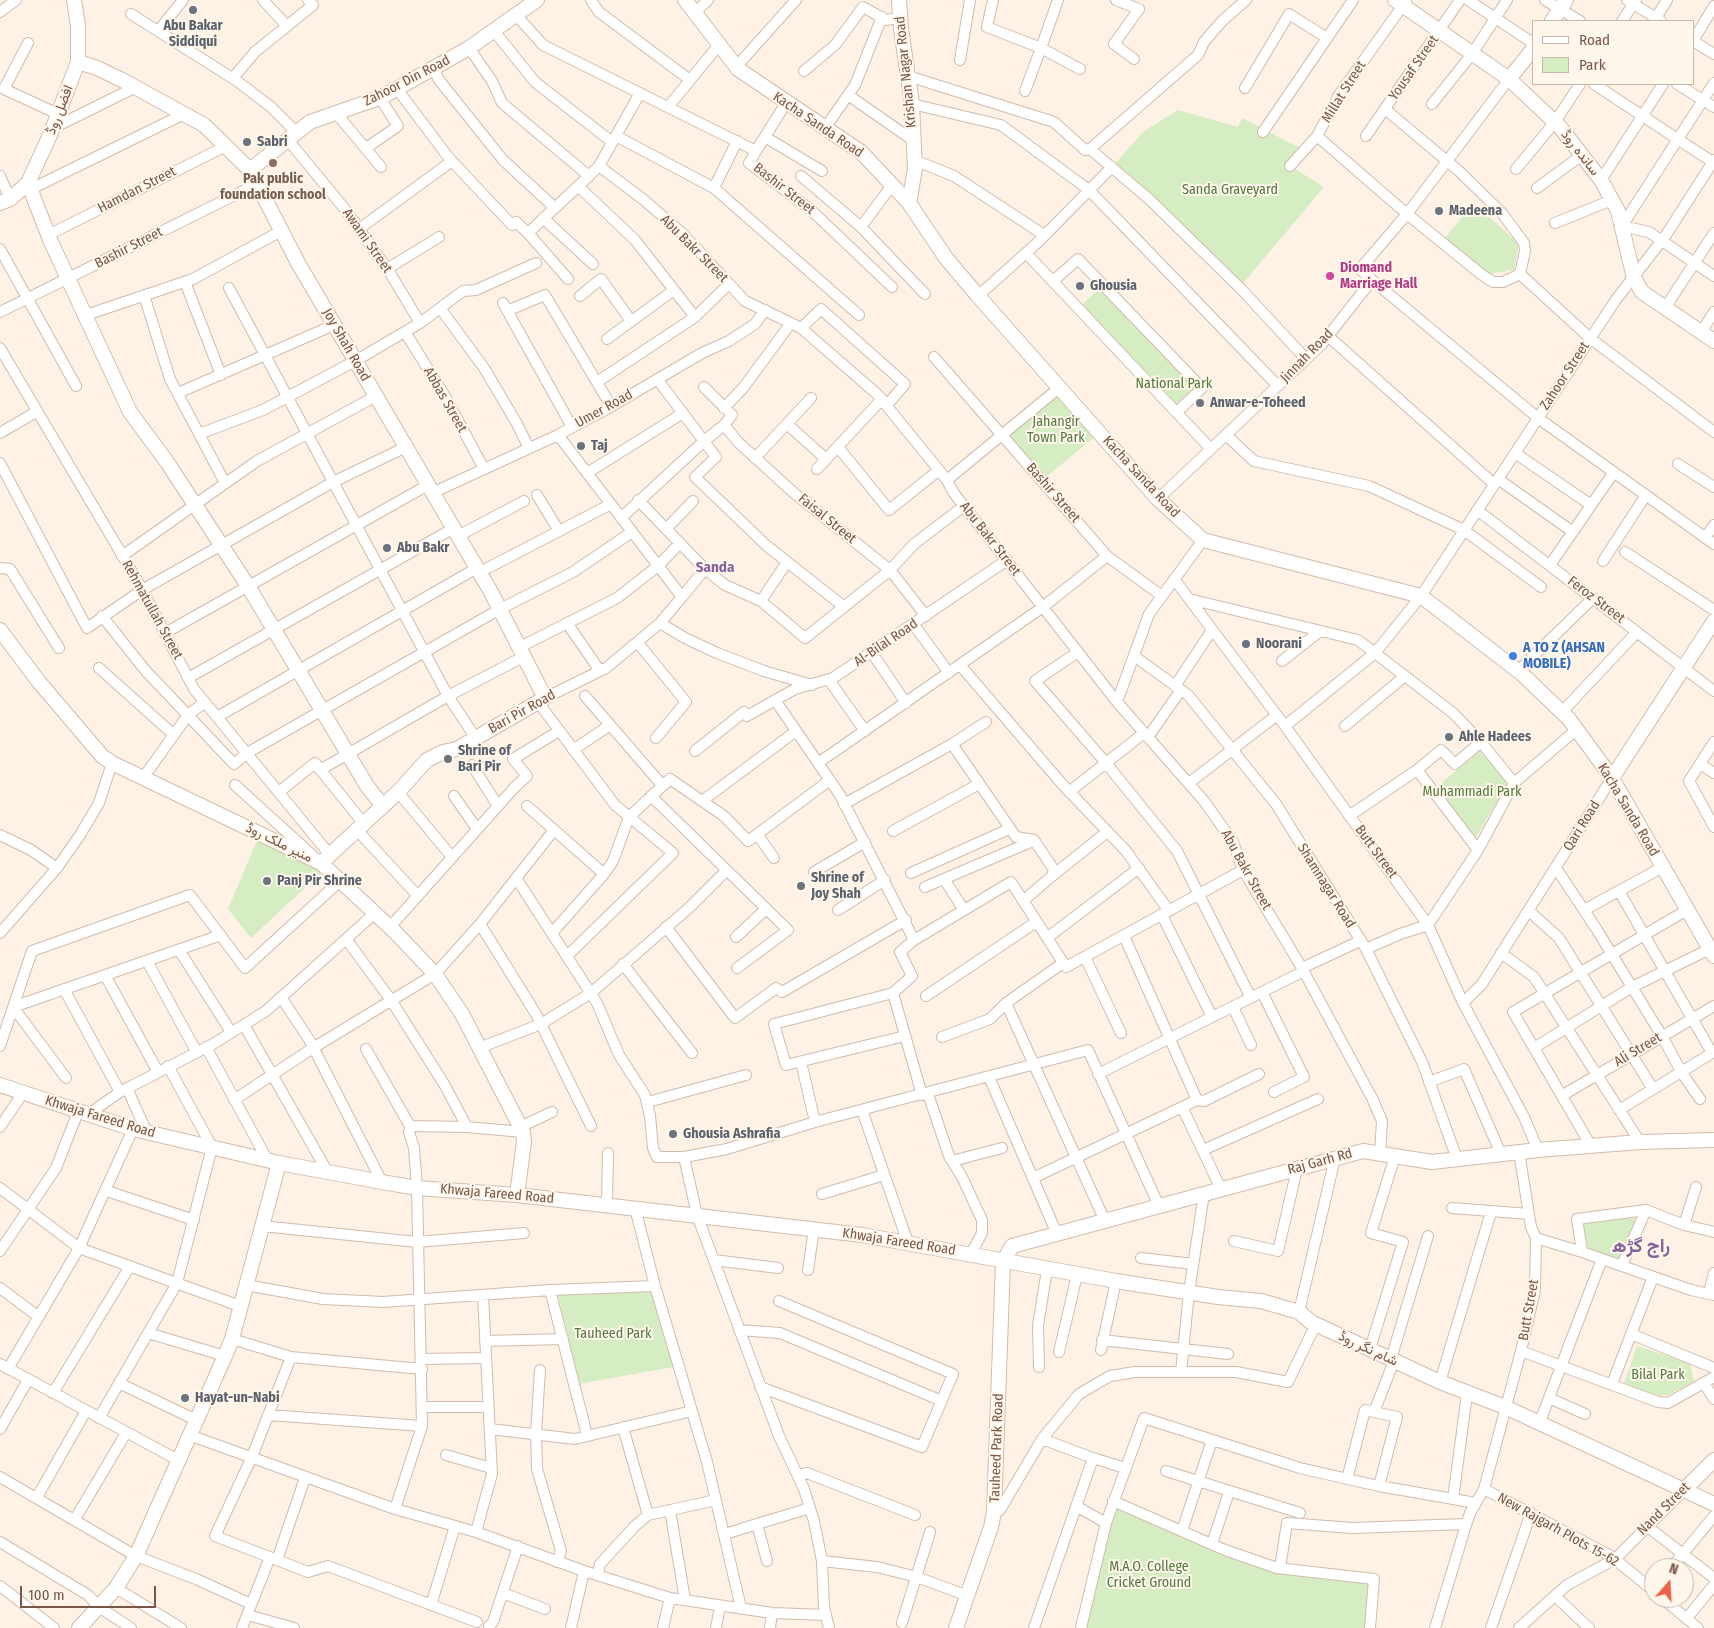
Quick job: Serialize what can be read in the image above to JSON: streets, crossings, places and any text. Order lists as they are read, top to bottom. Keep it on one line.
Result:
{"streets":{"street":["Yousaf Street","Krishan Nagar Road","Zahoor Din Road","Millat Street","افضل روڈ","Kacha Sanda Road","ساندہ روڈ","Bashir Street","Hamdan Street","Awami Street","Abu Bakr Street","Joy Shah Road","Jinnah Road","Zahoor Street","Abbas Street","Umer Road","Faisal Street","Feroz Street","Rehmatullah Street","Al-Bilal Road","Bari Pir Road","Qari Road","منیر ملک روڈ","Butt Street","Shamnagar Road","Ali Street","Khwaja Fareed Road","Raj Garh Rd","شام نگر روڈ","Tauheed Park Road","Nand Street","New Rajgarh Plots 15-62"]},"crossings":[["Yousaf Street","ساندہ روڈ"],["Krishan Nagar Road","Kacha Sanda Road"],["Zahoor Din Road","Awami Street"],["Zahoor Din Road","Joy Shah Road"],["Millat Street","ساندہ روڈ"],["افضل روڈ","Joy Shah Road"],["Kacha Sanda Road","Jinnah Road"],["Kacha Sanda Road","Zahoor Street"],["Kacha Sanda Road","Qari Road"],["ساندہ روڈ","Zahoor Street"],["Bashir Street","Joy Shah Road"],["Hamdan Street","Joy Shah Road"],["Abu Bakr Street","Umer Road"],["Abu Bakr Street","Al-Bilal Road"],["Abu Bakr Street","Raj Garh Rd"],["Joy Shah Road","Umer Road"],["Joy Shah Road","Bari Pir Road"],["Zahoor Street","Feroz Street"],["Zahoor Street","Butt Street"],["Abbas Street","Umer Road"],["Umer Road","Rehmatullah Street"],["Faisal Street","Al-Bilal Road"],["Feroz Street","Qari Road"],["Rehmatullah Street","Bari Pir Road"],["Rehmatullah Street","منیر ملک روڈ"],["Bari Pir Road","منیر ملک روڈ"],["Qari Road","Butt Street"],["منیر ملک روڈ","Khwaja Fareed Road"],["Butt Street","Raj Garh Rd"],["Butt Street","شام نگر روڈ"],["Butt Street","New Rajgarh Plots 15-62"],["Shamnagar Road","Raj Garh Rd"],["Khwaja Fareed Road","Raj Garh Rd"],["Khwaja Fareed Road","شام نگر روڈ"],["Khwaja Fareed Road","Tauheed Park Road"],["Raj Garh Rd","شام نگر روڈ"],["Raj Garh Rd","Tauheed Park Road"],["شام نگر روڈ","Tauheed Park Road"],["شام نگر روڈ","Nand Street"],["Nand Street","New Rajgarh Plots 15-62"]],"districts":["Sanda","راج گڑھ"],"parks":["Sanda Graveyard","National Park","Jahangir Town Park","Muhammadi Park","Tauheed Park","Bilal Park","M.A.O. College Cricket Ground"],"places":["Abu Bakar Siddiqui","Sabri","Pak public foundation school","Madeena","Diomand Marriage Hall","Ghousia","Anwar-e-Toheed","Taj","Abu Bakr","Noorani","A TO Z (AHSAN MOBILE)","Ahle Hadees","Shrine of Bari Pir","Panj Pir Shrine","Shrine of Joy Shah","Ghousia Ashrafia","Hayat-un-Nabi"],"legend":["Road","Park"],"scale_bar":"100 m","north":"top"}
